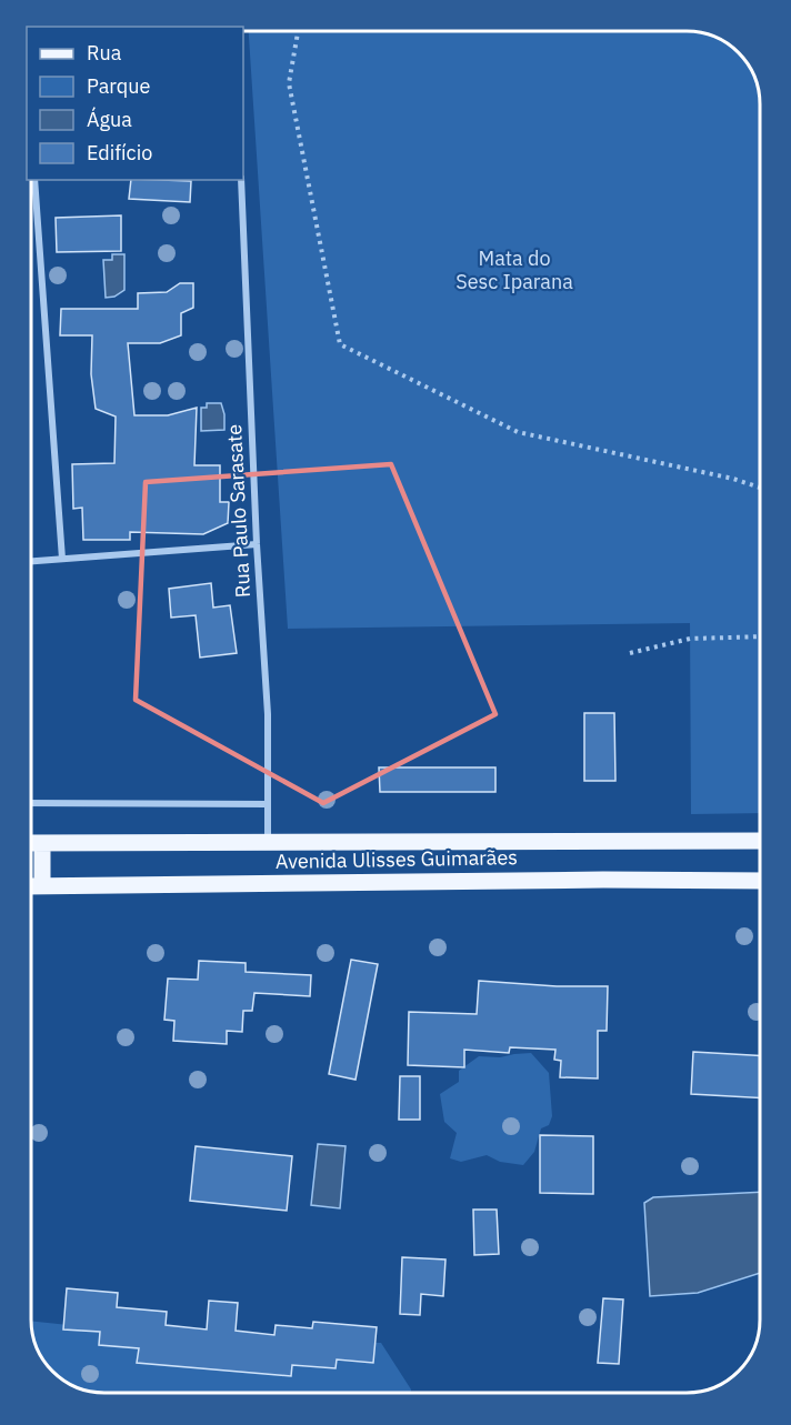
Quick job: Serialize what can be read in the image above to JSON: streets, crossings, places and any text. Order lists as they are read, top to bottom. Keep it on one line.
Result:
{"streets":{"main road":["Avenida Ulisses Guimarães"],"street":["Rua Paulo Sarasate"]},"crossings":[["Rua Paulo Sarasate","Avenida Ulisses Guimarães"]],"parks":["Mata do Sesc Iparana"],"legend":["Rua","Parque","Água","Edifício"]}
